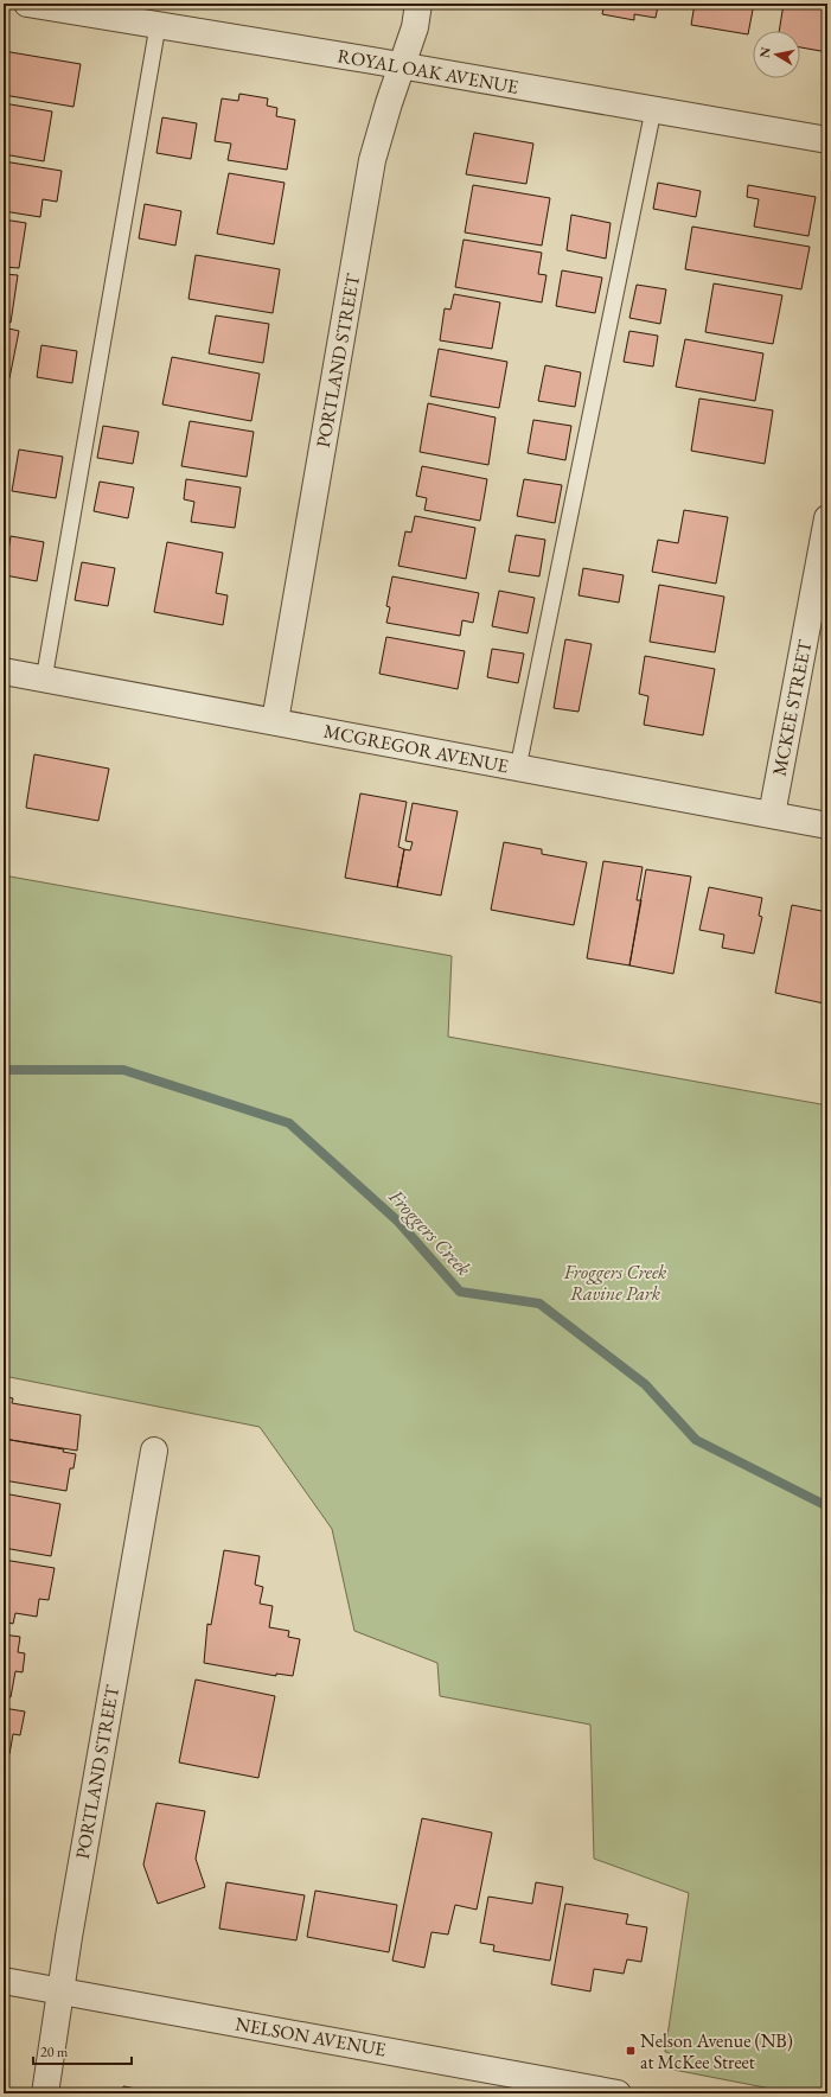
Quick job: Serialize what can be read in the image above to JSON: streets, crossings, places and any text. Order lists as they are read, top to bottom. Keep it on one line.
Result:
{"streets":{"street":["ROYAL OAK AVENUE","PORTLAND STREET","MCKEE STREET","MCGREGOR AVENUE","NELSON AVENUE"]},"crossings":[["ROYAL OAK AVENUE","PORTLAND STREET"],["PORTLAND STREET","MCGREGOR AVENUE"],["PORTLAND STREET","NELSON AVENUE"],["MCKEE STREET","MCGREGOR AVENUE"]],"water":["Froggers Creek"],"parks":["Froggers Creek Ravine Park"],"places":{"transit":["Nelson Avenue (NB) at McKee Street"]},"scale_bar":"20 m","north":"left"}
